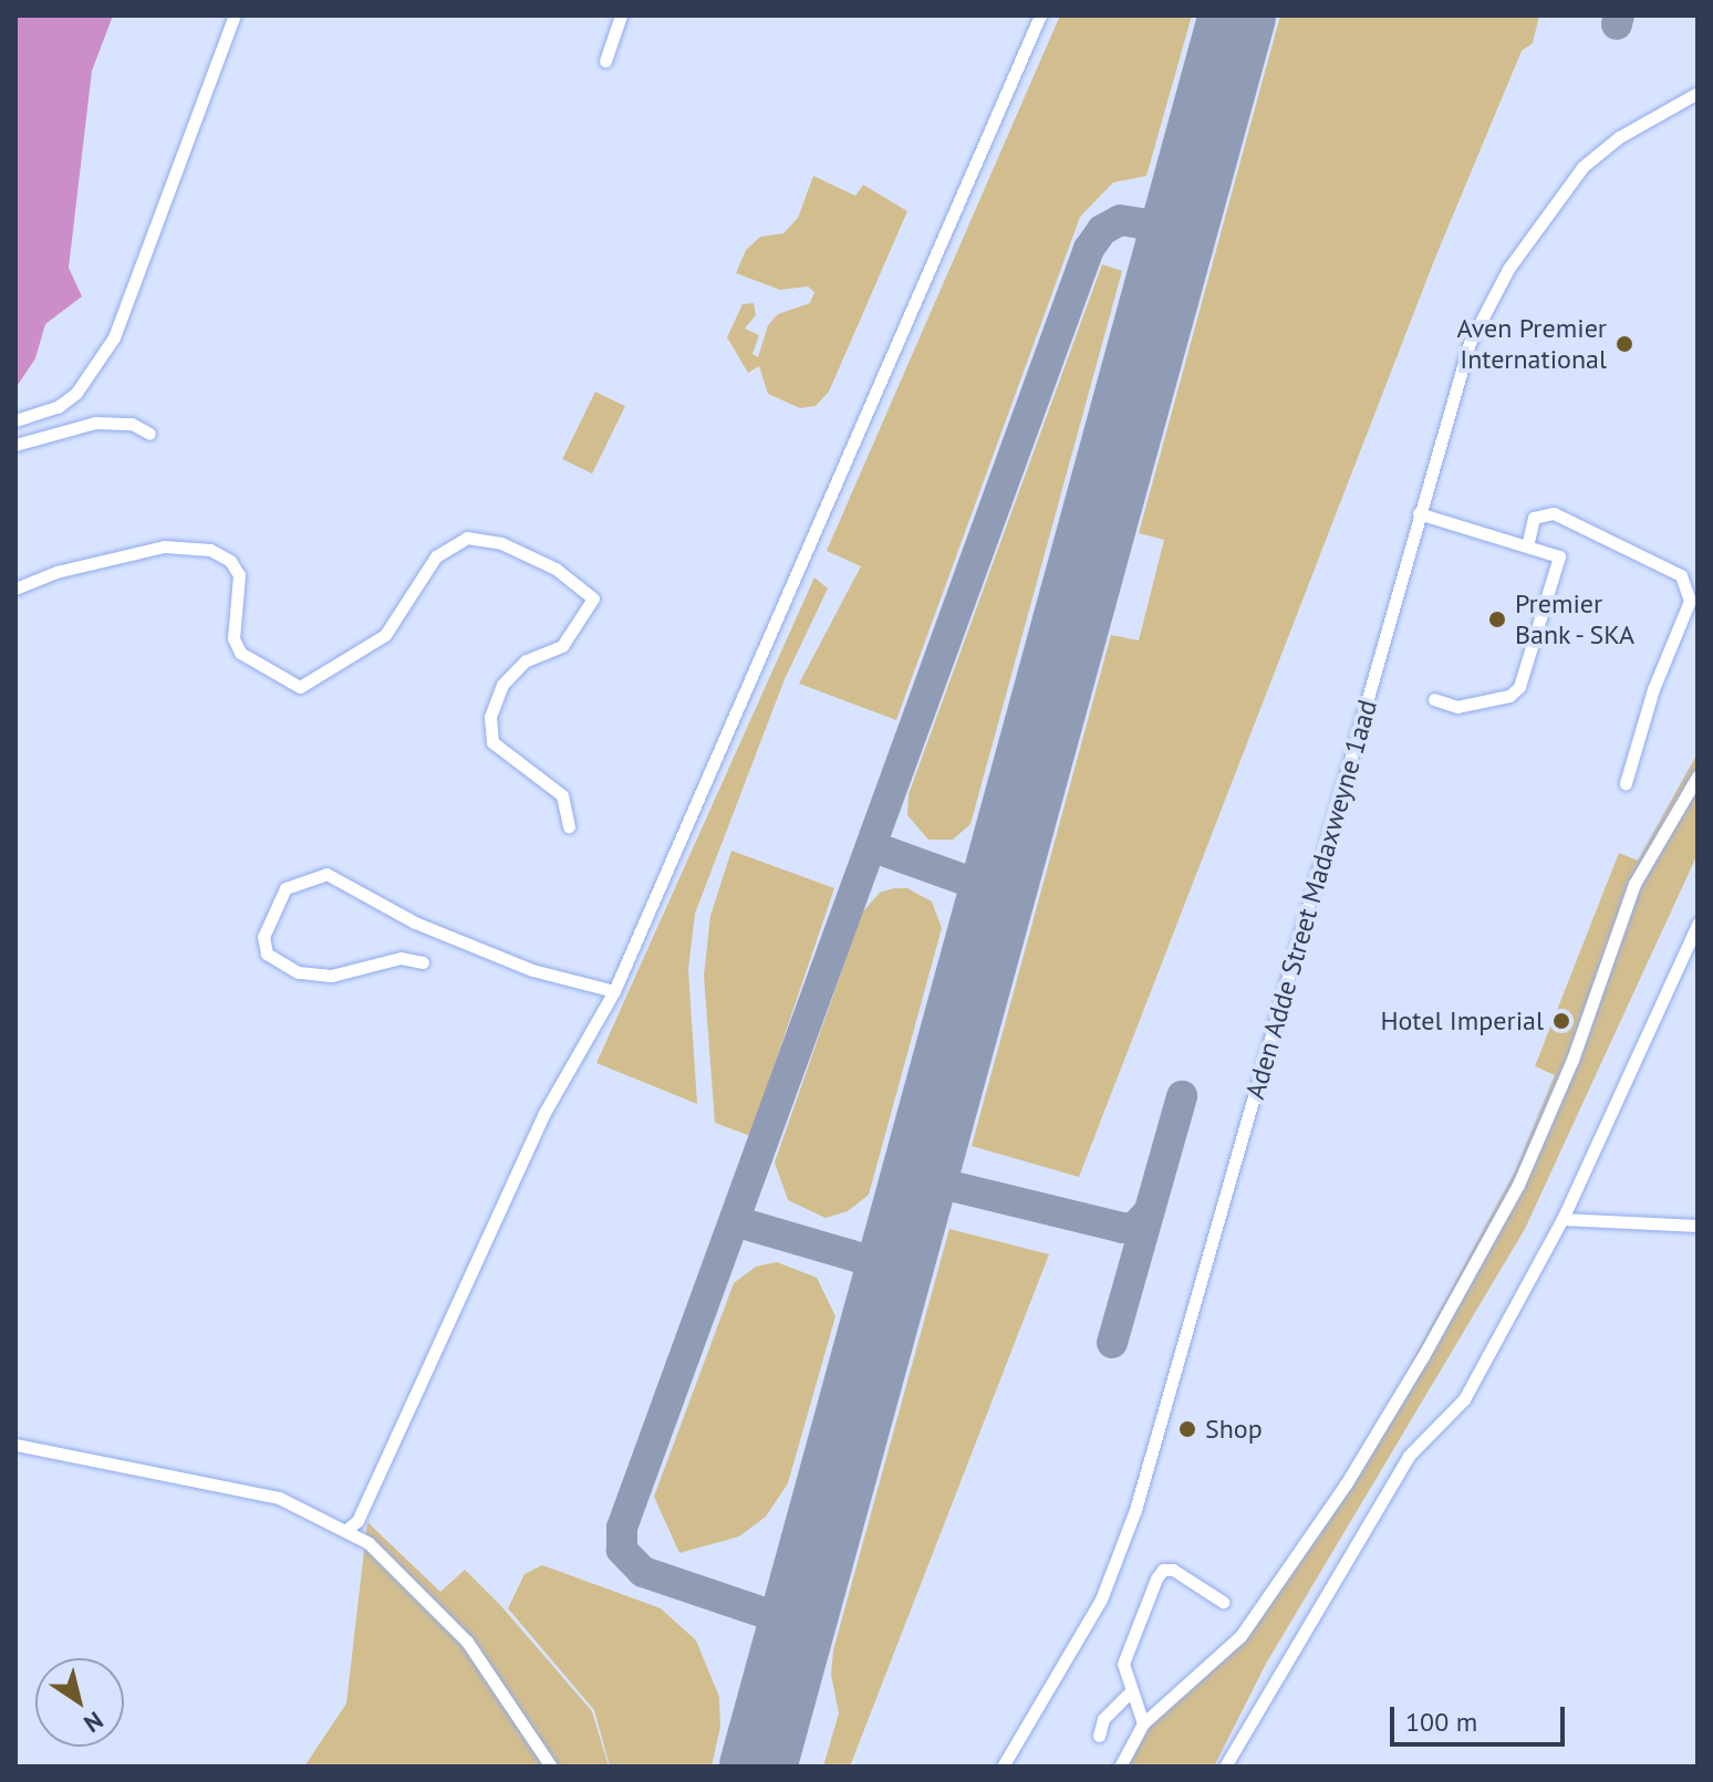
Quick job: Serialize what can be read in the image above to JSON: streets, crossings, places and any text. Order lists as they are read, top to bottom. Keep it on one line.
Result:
{"streets":{"street":["Aden Adde Street Madaxweyne 1aad"]},"places":["Aven Premier International","Premier Bank - SKA","Hotel Imperial","Shop"],"scale_bar":"100 m","north":"bottom right"}
